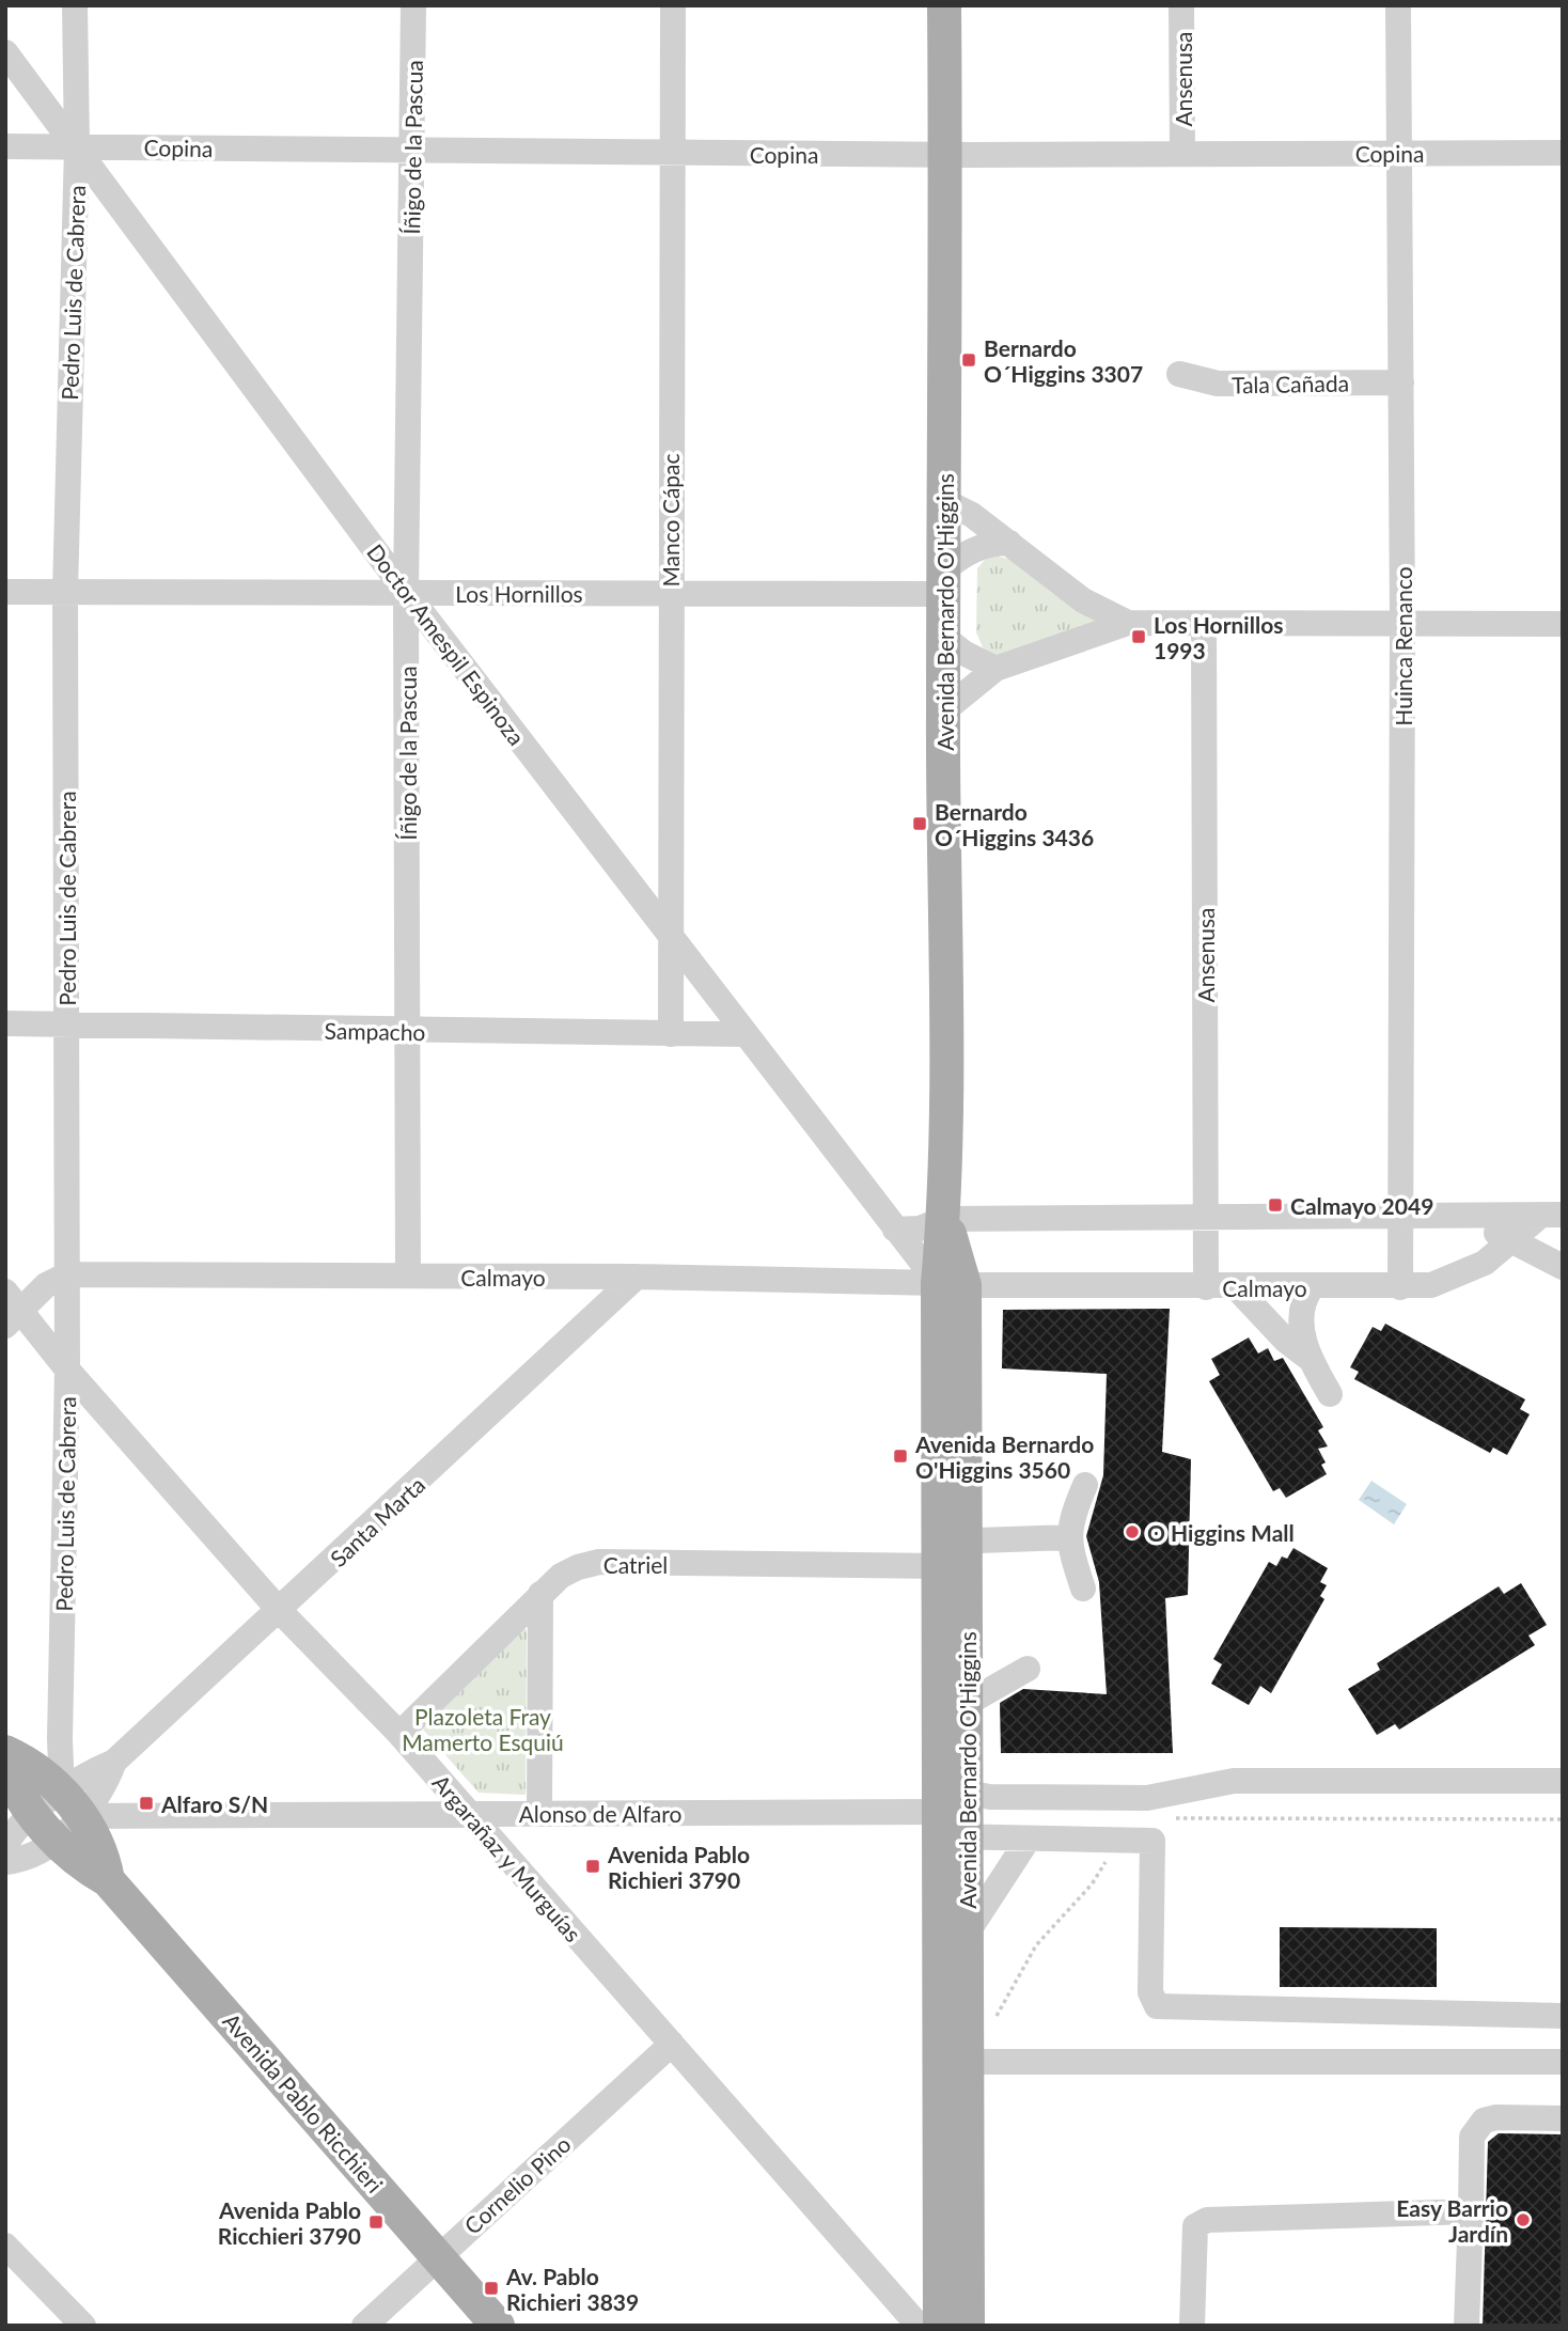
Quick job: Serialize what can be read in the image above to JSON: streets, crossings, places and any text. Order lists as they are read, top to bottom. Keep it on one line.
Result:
{"streets":{"main road":["Avenida Bernardo O'Higgins","Avenida Pablo Ricchieri"],"street":["Ansenusa","Copina","Íñigo de la Pascua","Pedro Luis de Cabrera","Tala Cañada","Manco Cápac","Los Hornillos","Doctor Amespil Espinoza","Huinca Renanco","Sampacho","Calmayo","Santa Marta","Catriel","Alonso de Alfaro","Argarañaz y Murguías","Cornelio Pino"]},"crossings":[["Ansenusa","Copina"],["Ansenusa","Calmayo"],["Copina","Íñigo de la Pascua"],["Copina","Pedro Luis de Cabrera"],["Copina","Manco Cápac"],["Copina","Avenida Bernardo O'Higgins"],["Copina","Doctor Amespil Espinoza"],["Copina","Huinca Renanco"],["Íñigo de la Pascua","Los Hornillos"],["Íñigo de la Pascua","Doctor Amespil Espinoza"],["Íñigo de la Pascua","Sampacho"],["Íñigo de la Pascua","Calmayo"],["Pedro Luis de Cabrera","Los Hornillos"],["Pedro Luis de Cabrera","Doctor Amespil Espinoza"],["Pedro Luis de Cabrera","Sampacho"],["Pedro Luis de Cabrera","Calmayo"],["Pedro Luis de Cabrera","Santa Marta"],["Pedro Luis de Cabrera","Alonso de Alfaro"],["Pedro Luis de Cabrera","Argarañaz y Murguías"],["Pedro Luis de Cabrera","Avenida Pablo Ricchieri"],["Tala Cañada","Huinca Renanco"],["Manco Cápac","Los Hornillos"],["Manco Cápac","Doctor Amespil Espinoza"],["Manco Cápac","Sampacho"],["Los Hornillos","Avenida Bernardo O'Higgins"],["Los Hornillos","Doctor Amespil Espinoza"],["Avenida Bernardo O'Higgins","Doctor Amespil Espinoza"],["Avenida Bernardo O'Higgins","Calmayo"],["Avenida Bernardo O'Higgins","Catriel"],["Avenida Bernardo O'Higgins","Alonso de Alfaro"],["Doctor Amespil Espinoza","Sampacho"],["Doctor Amespil Espinoza","Calmayo"],["Huinca Renanco","Calmayo"],["Calmayo","Santa Marta"],["Santa Marta","Alonso de Alfaro"],["Santa Marta","Argarañaz y Murguías"],["Santa Marta","Avenida Pablo Ricchieri"],["Catriel","Argarañaz y Murguías"],["Alonso de Alfaro","Argarañaz y Murguías"],["Alonso de Alfaro","Avenida Pablo Ricchieri"],["Argarañaz y Murguías","Cornelio Pino"],["Avenida Pablo Ricchieri","Cornelio Pino"]],"parks":["Plazoleta Fray Mamerto Esquiú"],"places":{"transit":["Bernardo O´Higgins 3307","Los Hornillos 1993","Bernardo O´Higgins 3436","Calmayo 2049","Avenida Bernardo O'Higgins 3560","Alfaro S/N","Avenida Pablo Richieri 3790","Avenida Pablo Ricchieri 3790","Av. Pablo Richieri 3839"],"other":["O Higgins Mall","Easy Barrio Jardín"]}}
